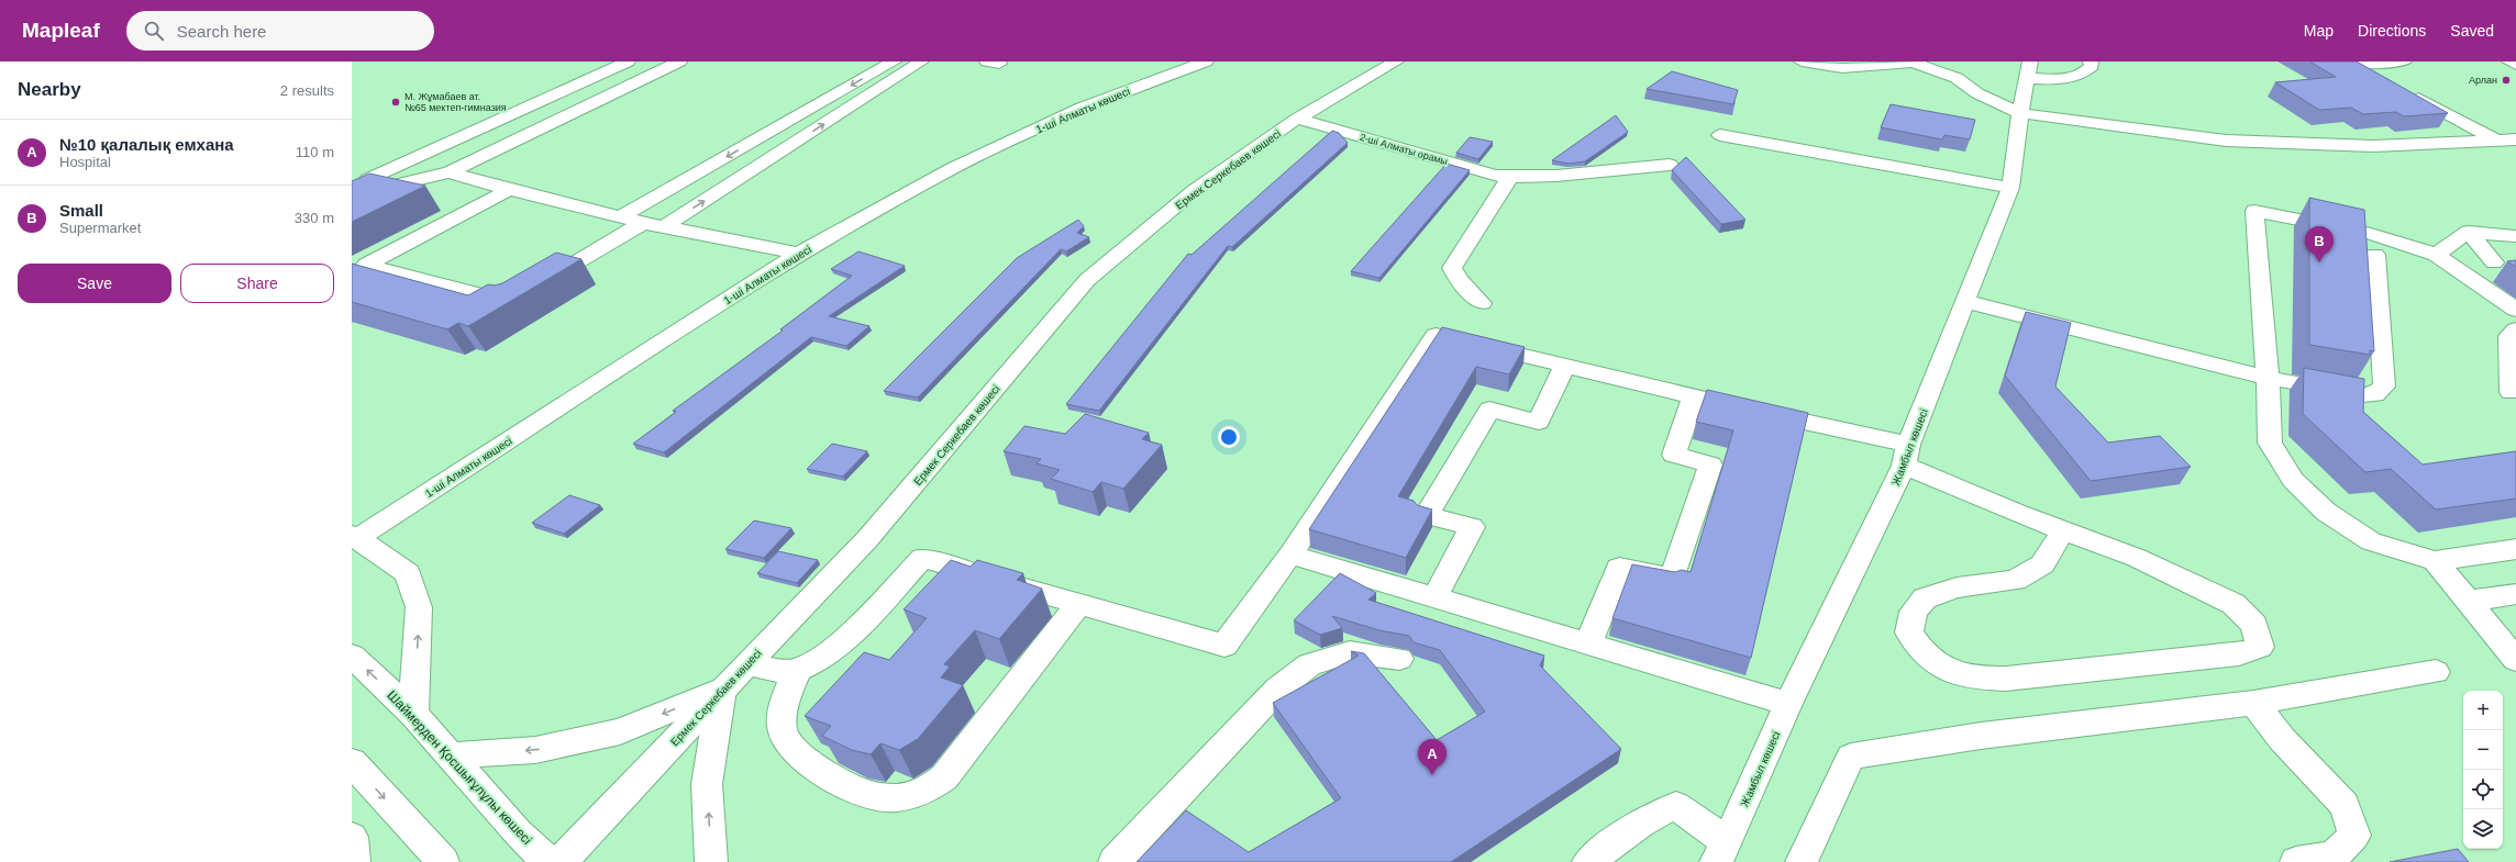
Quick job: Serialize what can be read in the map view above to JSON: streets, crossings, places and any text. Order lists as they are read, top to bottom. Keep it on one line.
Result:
{"streets":{"street":["1-ші Алматы көшесі","2-ші Алматы орамы","Ермек Серкебаев көшесі","Жамбыл көшесі","Шаймерден Қосшығұлұлы көшесі"]},"crossings":[["2-ші Алматы орамы","Ермек Серкебаев көшесі"]],"places":["Арлан","М. Жұмабаев ат. №65 мектеп-гимназия"],"page":{"header":"Mapleaf","search":"Search here","nav":["Map","Directions","Saved"],"heading":["Nearby","2 results"],"list":[{"mark":"A","name":"№10 қалалық емхана","note":"Hospital","value":"110 m"},{"mark":"B","name":"Small","note":"Supermarket","value":"330 m"}],"pins":["B","A"],"buttons":["Save","Share"],"map_buttons":["+","−"]}}
